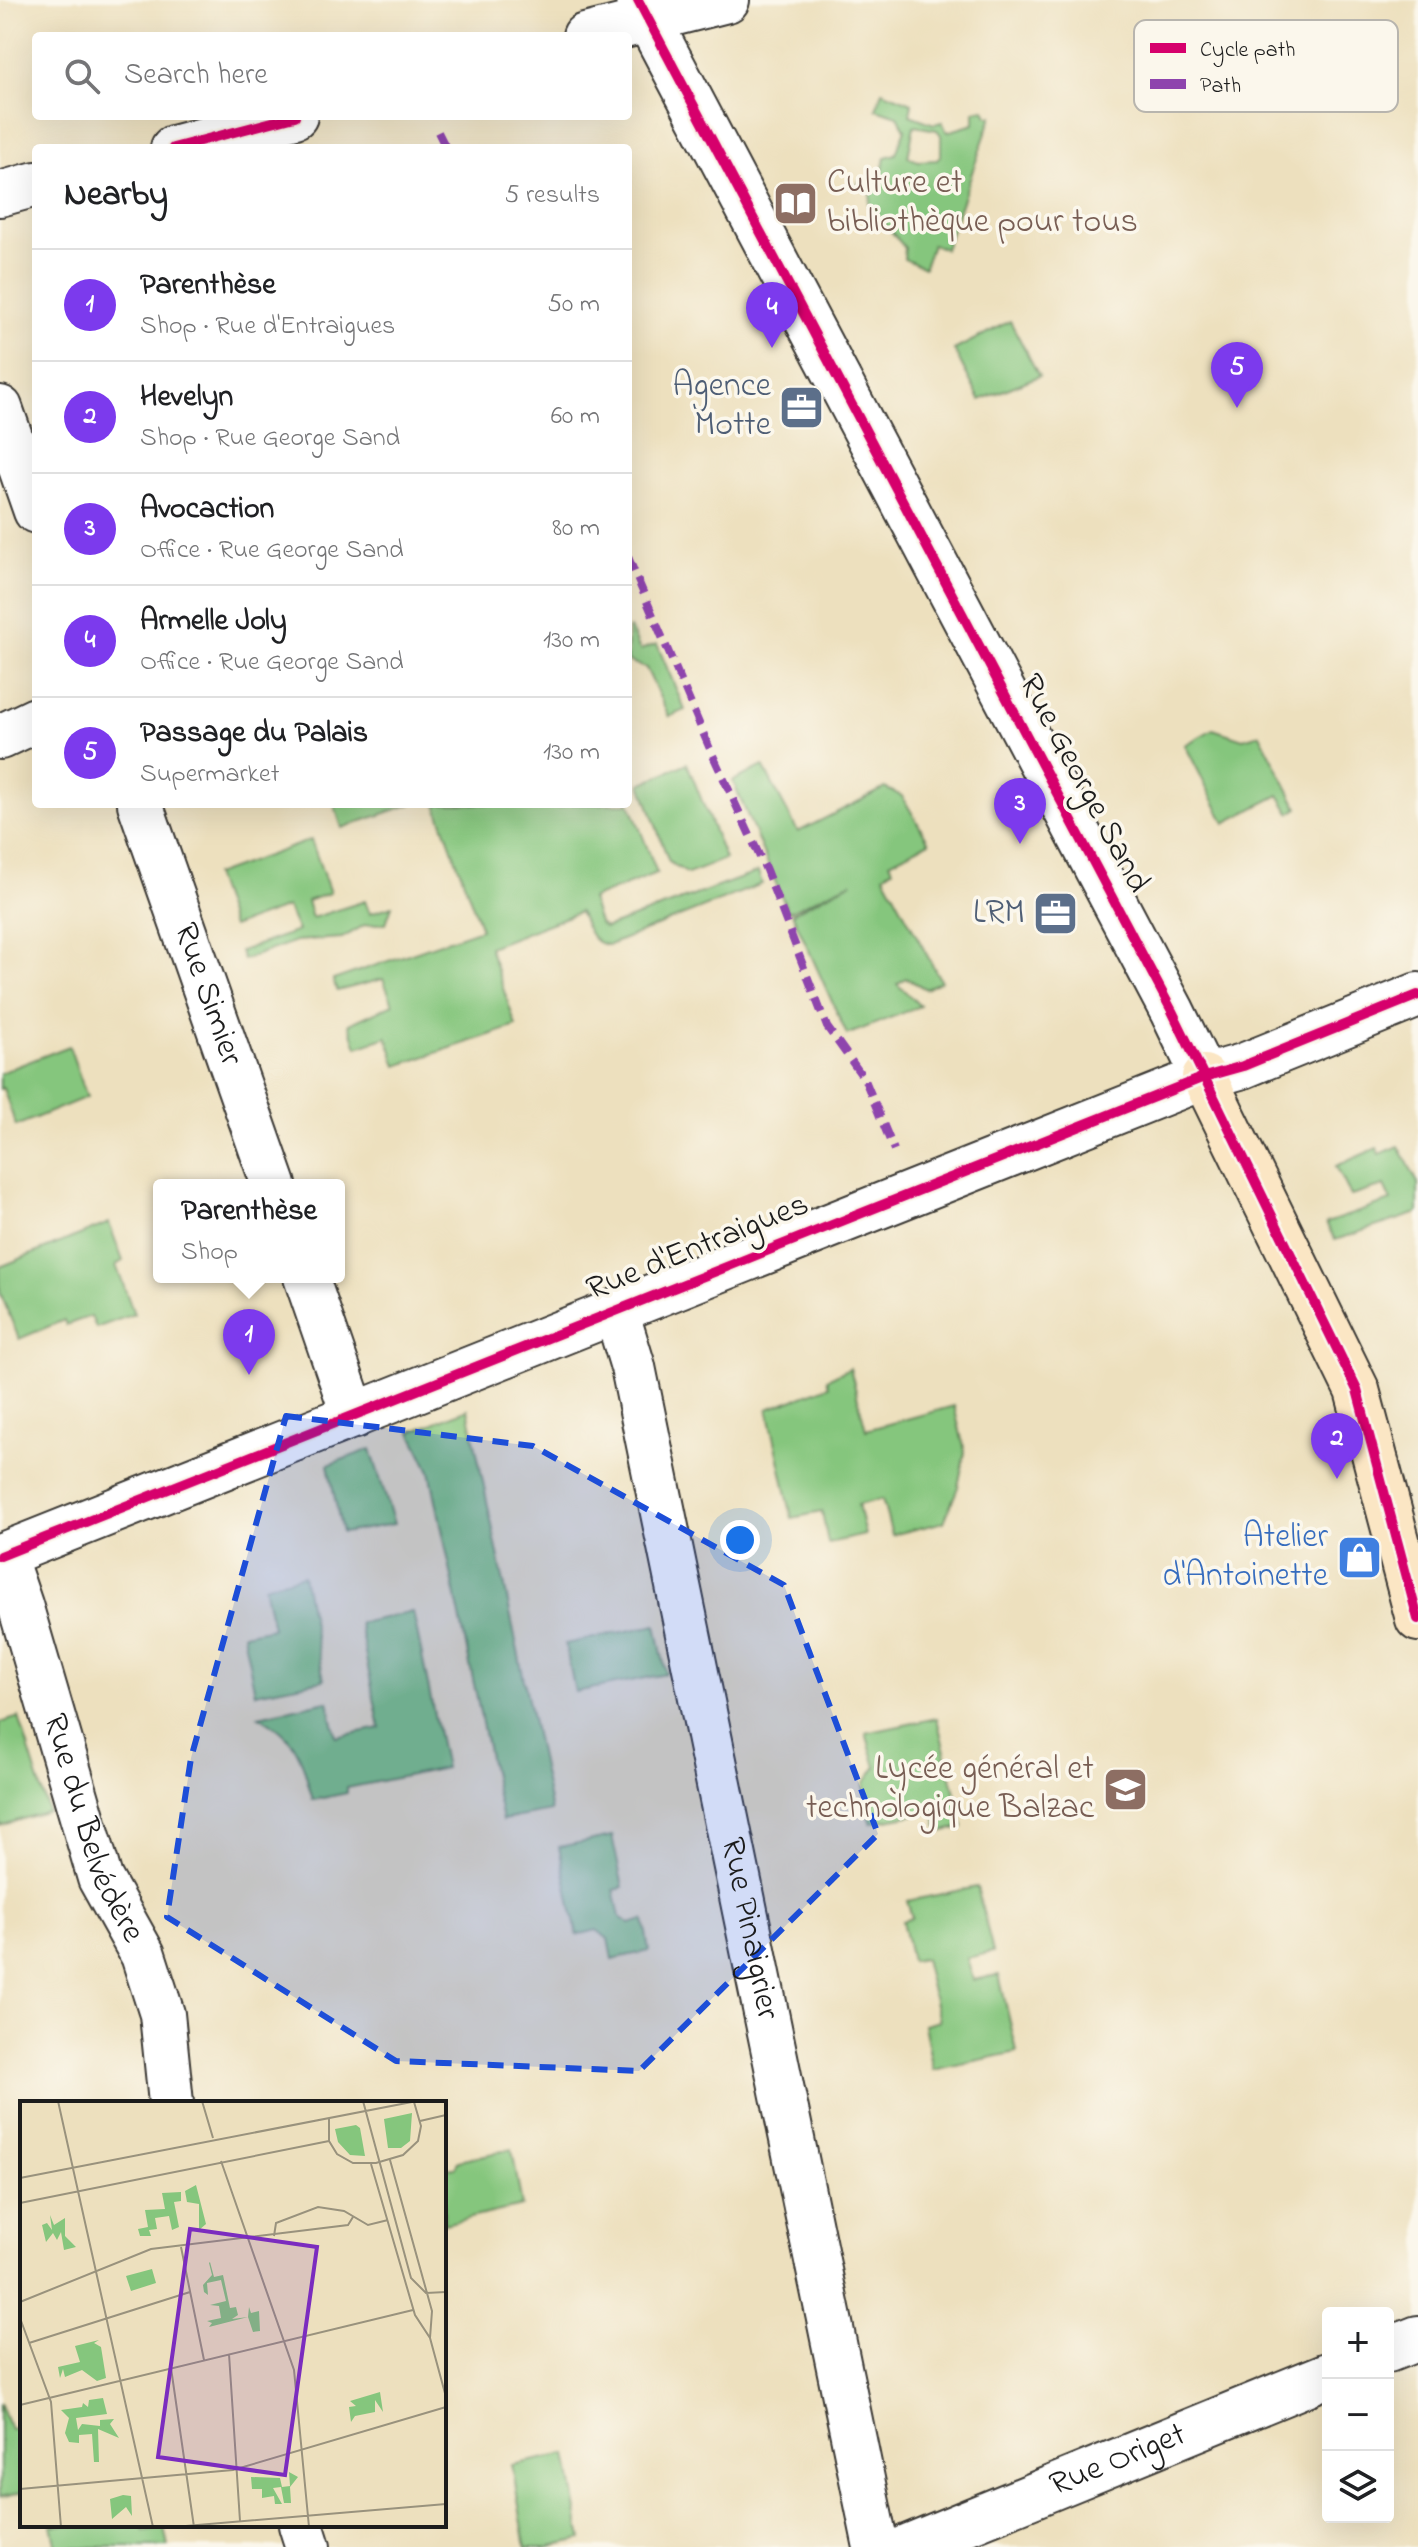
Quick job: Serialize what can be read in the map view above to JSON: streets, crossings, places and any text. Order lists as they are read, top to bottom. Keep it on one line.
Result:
{"streets":{"street":["Rue George Sand","Rue Simier","Rue d'Entraigues","Rue du Belvédère","Rue Pinaigrier","Rue Origet"]},"crossings":[["Rue George Sand","Rue d'Entraigues"],["Rue d'Entraigues","Rue du Belvédère"],["Rue d'Entraigues","Rue Pinaigrier"]],"places":{"library":["Culture et bibliothèque pour tous"],"office":["Agence Motte","LRM"],"shop":["Atelier d'Antoinette"],"school or university":["Lycée général et technologique Balzac"]},"legend":["Cycle path","Path"],"page":{"search":"Search here","heading":["Nearby","5 results"],"list":[{"mark":"1","name":"Parenthèse","note":"Shop · Rue d'Entraigues","value":"50 m"},{"mark":"2","name":"Hevelyn","note":"Shop · Rue George Sand","value":"60 m"},{"mark":"3","name":"Avocaction","note":"Office · Rue George Sand","value":"80 m"},{"mark":"4","name":"Armelle Joly","note":"Office · Rue George Sand","value":"130 m"},{"mark":"5","name":"Passage du Palais","note":"Supermarket","value":"130 m"}],"pins":["4","5","3","1","2"],"popup":["Parenthèse","Shop"],"map_buttons":["+","−"]}}
